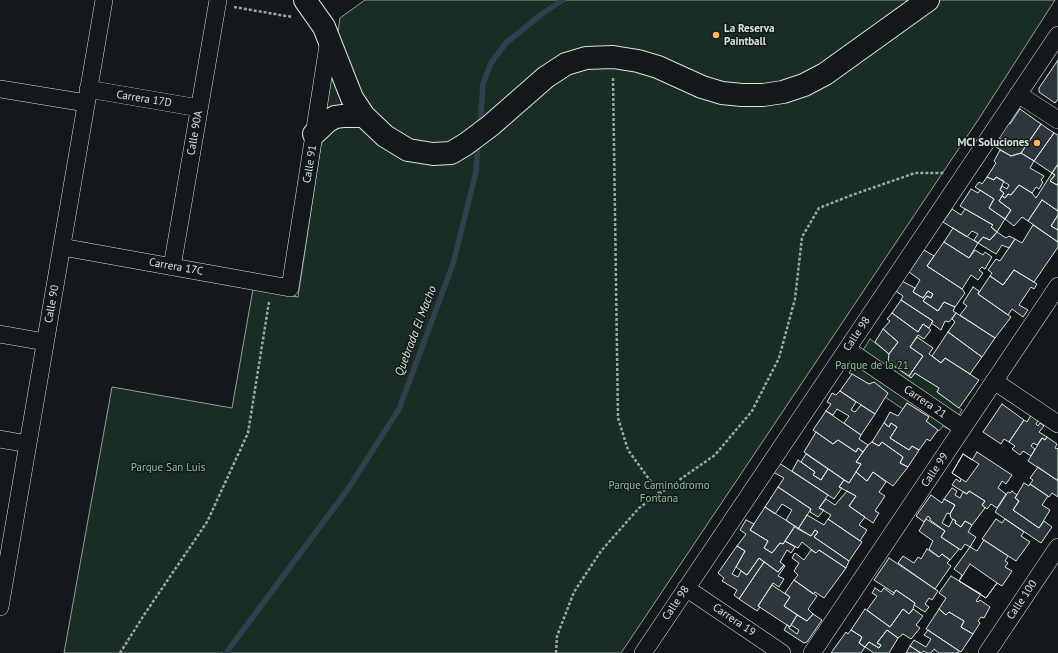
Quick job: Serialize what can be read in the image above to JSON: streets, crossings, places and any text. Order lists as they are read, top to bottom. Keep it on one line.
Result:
{"streets":{"street":["Carrera 17D","Calle 90A","Calle 91","Carrera 17C","Calle 90","Calle 98","Carrera 21","Calle 99","Calle 100","Carrera 19"]},"crossings":[["Carrera 17D","Calle 90A"],["Carrera 17D","Calle 90"],["Calle 90A","Carrera 17C"],["Calle 91","Carrera 17C"],["Carrera 17C","Calle 90"],["Calle 98","Carrera 21"],["Calle 98","Carrera 19"],["Carrera 21","Calle 99"]],"water":["Quebrada El Macho"],"parks":["Parque de la 21","Parque San Luis","Parque Caminódromo Fontana"],"places":["La Reserva Paintball","MCI Soluciones"]}
